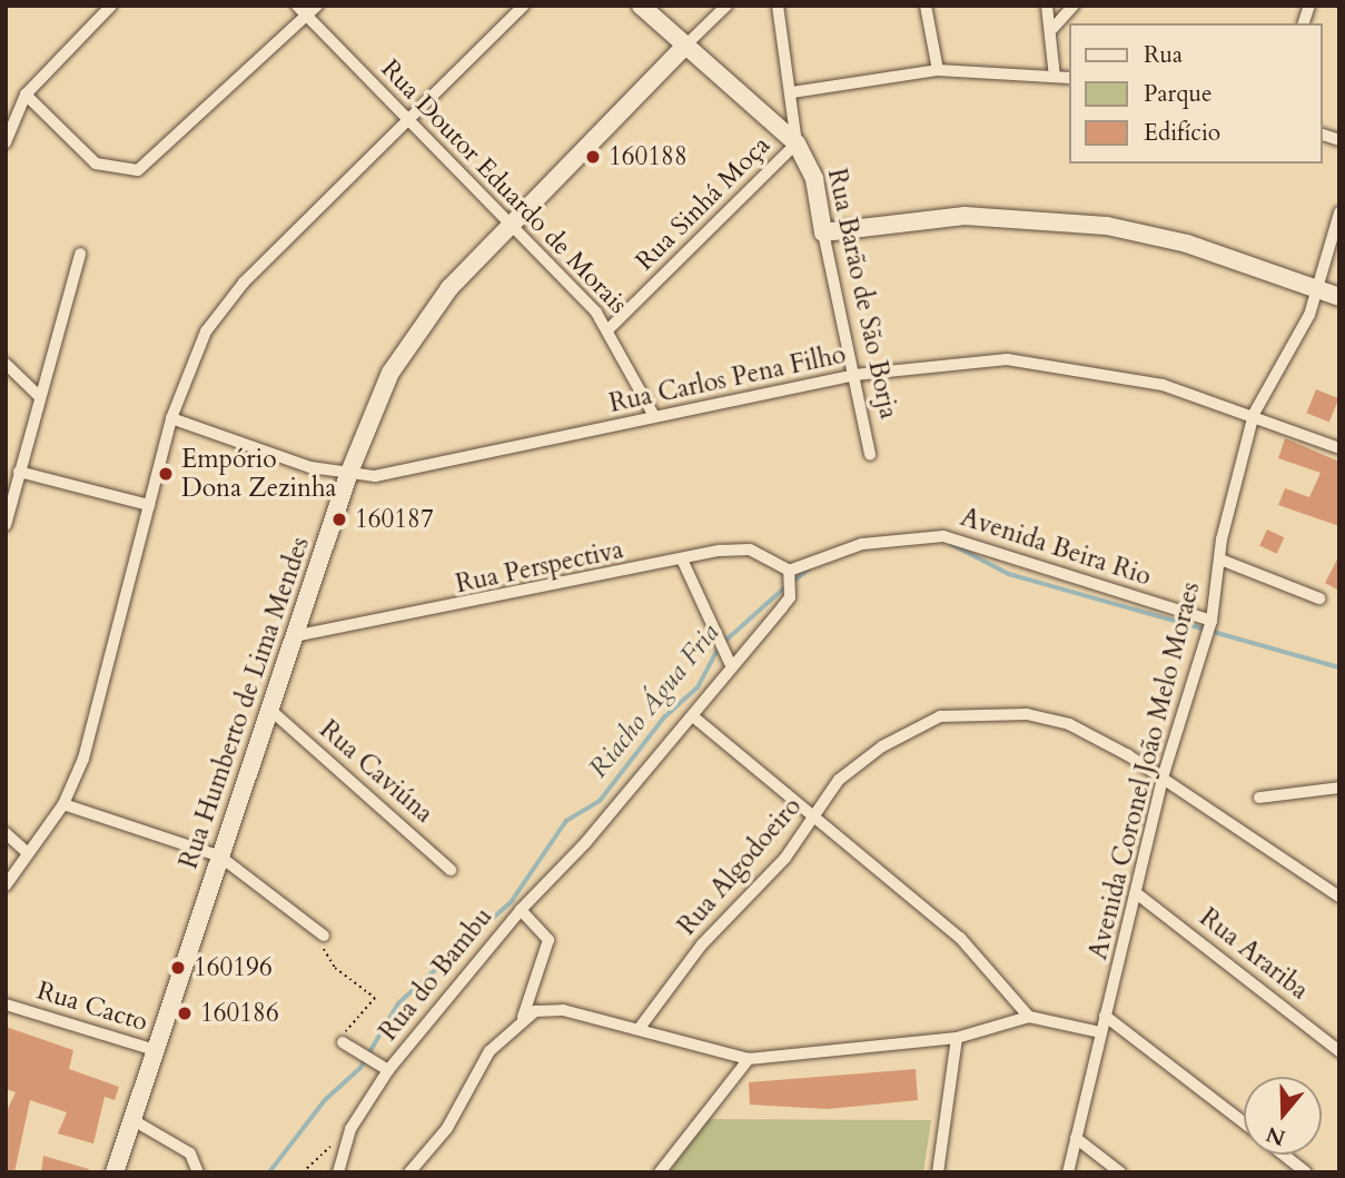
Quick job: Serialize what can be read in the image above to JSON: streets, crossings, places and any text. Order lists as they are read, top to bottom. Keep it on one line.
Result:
{"streets":{"street":["Rua Doutor Eduardo de Morais","Rua Sinhá Moça","Rua Barão de São Borja","Rua Carlos Pena Filho","Avenida Beira Rio","Rua Perspectiva","Rua Humberto de Lima Mendes","Avenida Coronel João Melo Moraes","Rua Caviúna","Rua Algodoeiro","Rua Arariba","Rua do Bambu","Rua Cacto"]},"crossings":[["Rua Doutor Eduardo de Morais","Rua Sinhá Moça"],["Rua Doutor Eduardo de Morais","Rua Carlos Pena Filho"],["Rua Doutor Eduardo de Morais","Rua Humberto de Lima Mendes"],["Rua Sinhá Moça","Rua Barão de São Borja"],["Rua Barão de São Borja","Rua Carlos Pena Filho"],["Rua Carlos Pena Filho","Rua Humberto de Lima Mendes"],["Rua Carlos Pena Filho","Avenida Coronel João Melo Moraes"],["Avenida Beira Rio","Rua Perspectiva"],["Avenida Beira Rio","Avenida Coronel João Melo Moraes"],["Rua Perspectiva","Rua Humberto de Lima Mendes"],["Rua Humberto de Lima Mendes","Rua Caviúna"],["Rua Humberto de Lima Mendes","Rua Cacto"],["Avenida Coronel João Melo Moraes","Rua Algodoeiro"],["Avenida Coronel João Melo Moraes","Rua Arariba"]],"water":["Riacho Água Fria"],"places":["160188","Empório Dona Zezinha","160187","160196","160186"],"legend":["Rua","Parque","Edifício"],"north":"bottom"}
